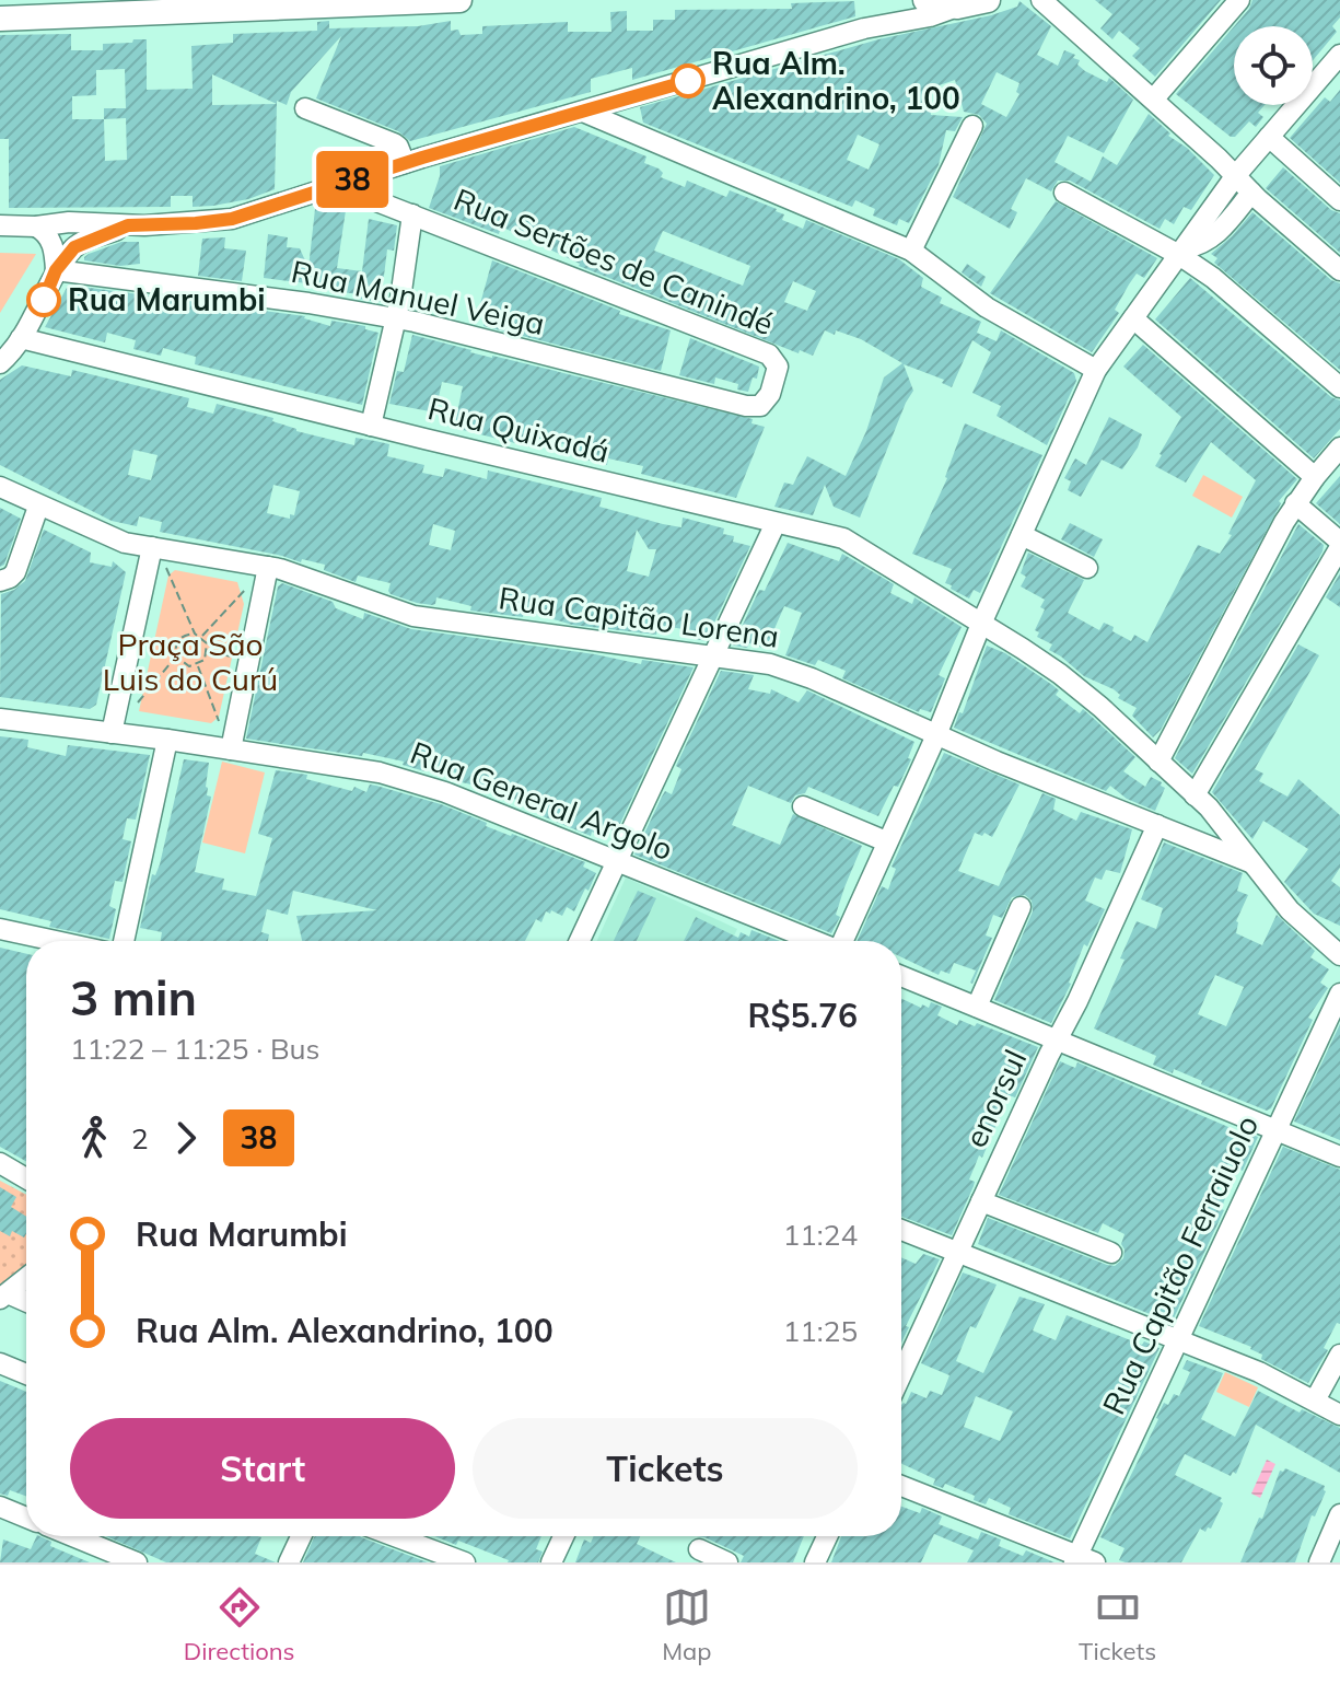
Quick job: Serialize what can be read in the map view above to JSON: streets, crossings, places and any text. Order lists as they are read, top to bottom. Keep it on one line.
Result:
{"streets":{"street":["Rua Sertões de Canindé","Rua Manuel Veiga","Rua Quixadá","Rua Capitão Lorena","Rua General Argolo","enorsul","Rua Capitão Ferraiuolo"]},"crossings":[["Rua Sertões de Canindé","Rua Manuel Veiga"],["Rua Quixadá","Rua Capitão Lorena"],["Rua Capitão Lorena","enorsul"]],"parks":["Praça São Luis do Curú"],"places":["Rua Alm. Alexandrino, 100","Rua Marumbi"],"lines":["bus line 38"],"page":{"on_map":"38","heading":["3 min","11:22 – 11:25 · Bus","R$5.76"],"legs":["2","38"],"list":[{"name":"Rua Marumbi","value":"11:24"},{"name":"Rua Alm. Alexandrino, 100","value":"11:25"}],"buttons":["Start","Tickets"],"tabs":["Directions","Map","Tickets"]}}
